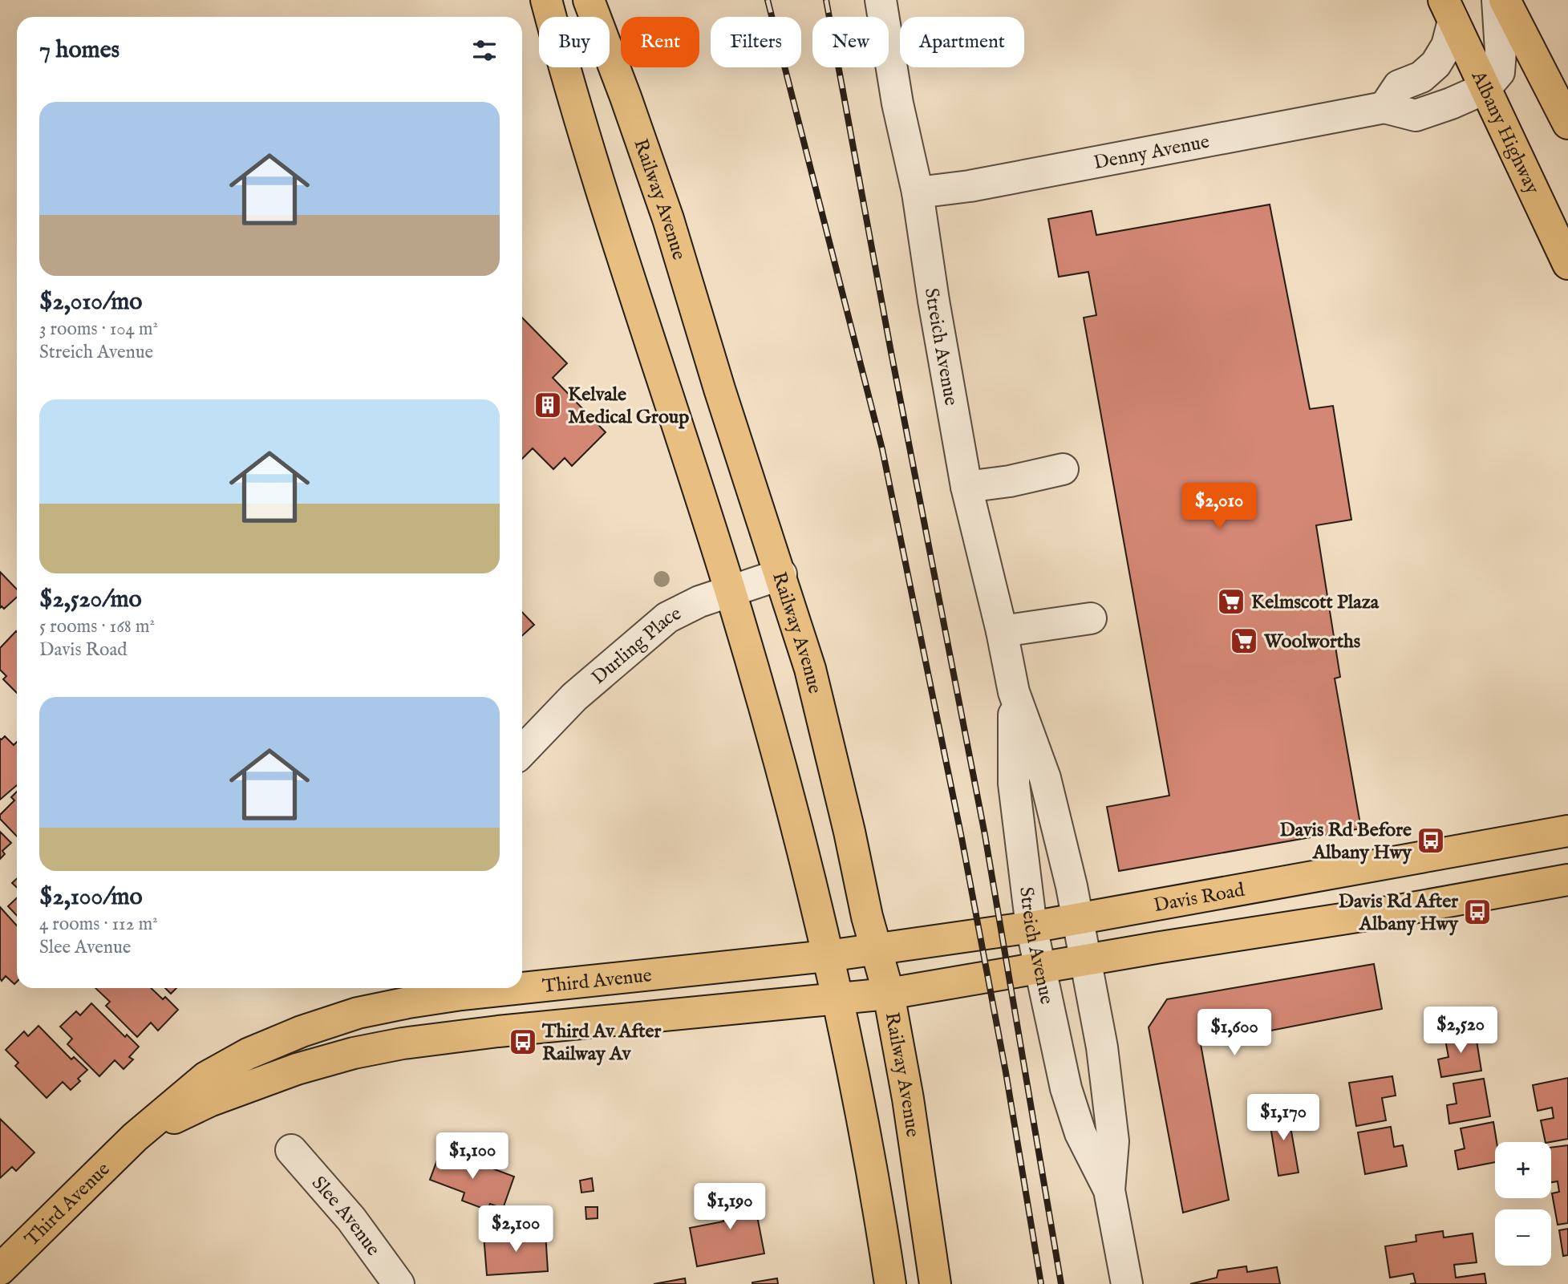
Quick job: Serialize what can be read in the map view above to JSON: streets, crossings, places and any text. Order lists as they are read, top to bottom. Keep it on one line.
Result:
{"streets":{"main road":["Albany Highway","Railway Avenue","Davis Road","Third Avenue"],"street":["Denny Avenue","Streich Avenue","Durling Place","Slee Avenue"]},"crossings":[["Albany Highway","Denny Avenue"],["Denny Avenue","Streich Avenue"],["Railway Avenue","Durling Place"],["Railway Avenue","Davis Road"],["Streich Avenue","Davis Road"],["Davis Road","Third Avenue"]],"places":{"building":["Kelvale Medical Group"],"supermarket":["Kelmscott Plaza","Woolworths"],"bus stop":["Davis Rd Before Albany Hwy","Davis Rd After Albany Hwy","Third Av After Railway Av"]},"page":{"chip":["Buy","Rent","Filters","New","Apartment"],"heading":"7 homes","list":[{"name":"$2,010/mo","note":"3 rooms · 104 m² · Streich Avenue"},{"name":"$2,520/mo","note":"5 rooms · 168 m² · Davis Road"},{"name":"$2,100/mo","note":"4 rooms · 112 m² · Slee Avenue"}],"price":["$2,010","$2,520","$1,600","$1,170","$1,100","$1,190","$2,100"],"map_buttons":["+","−"]}}
